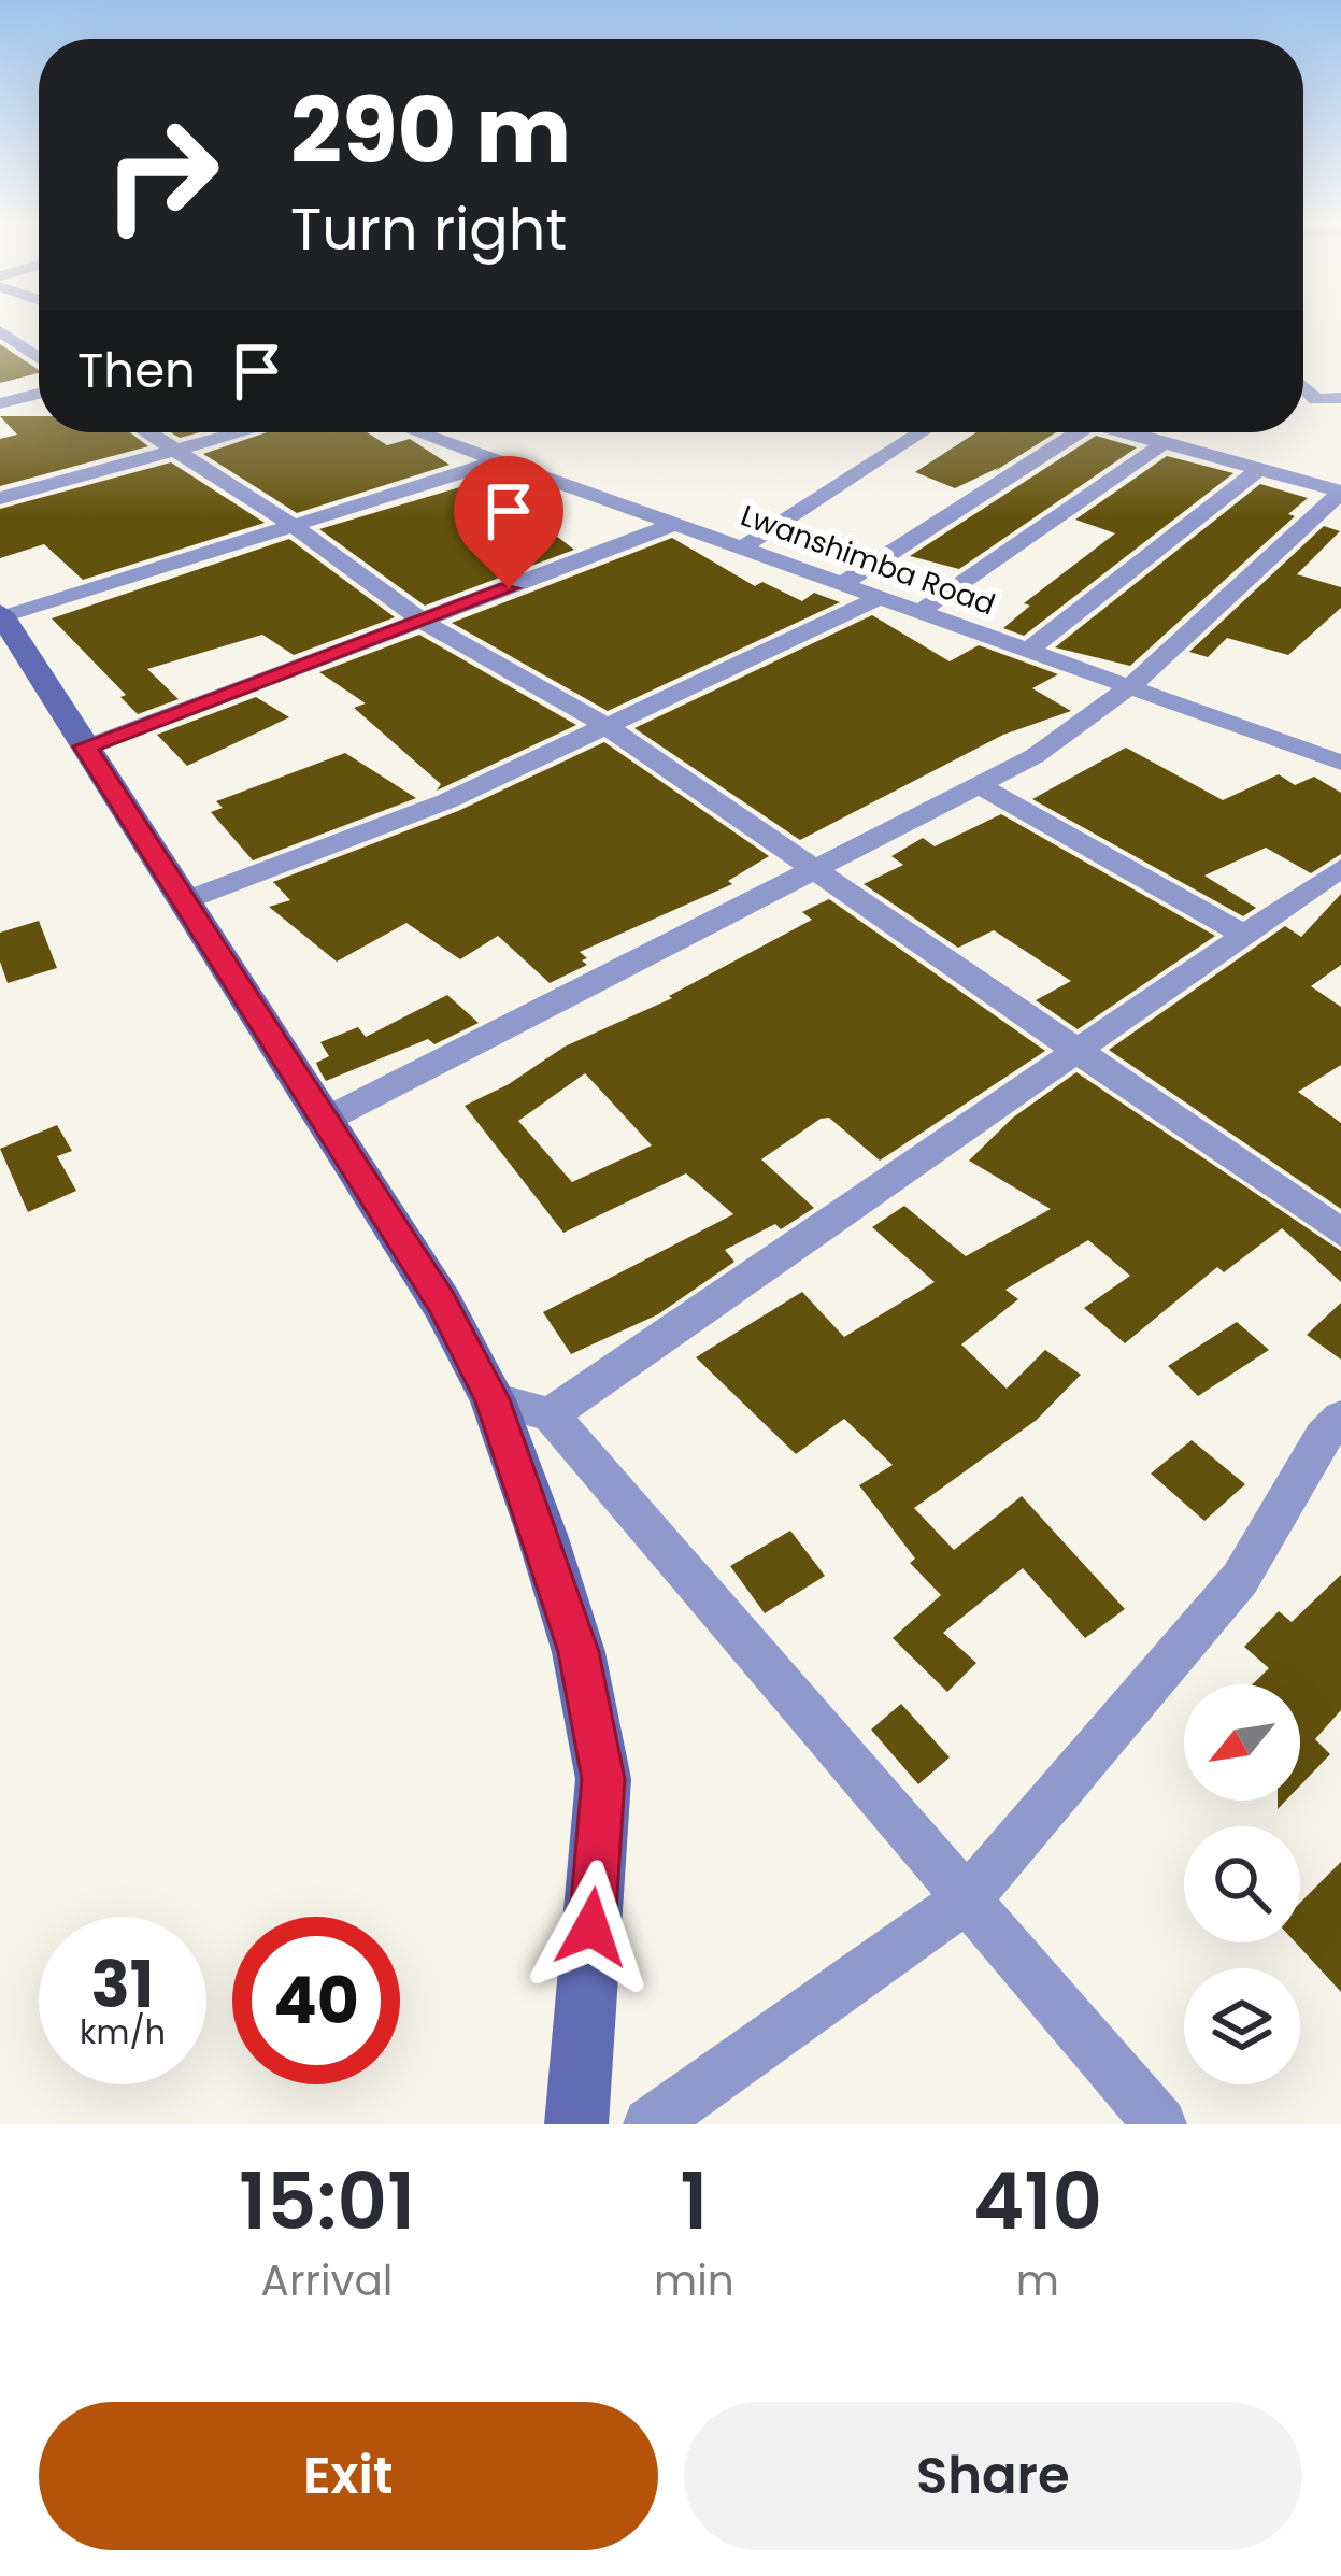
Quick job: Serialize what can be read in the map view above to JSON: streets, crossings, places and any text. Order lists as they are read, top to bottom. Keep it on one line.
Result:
{"streets":{"street":["Lwanshimba Road"]},"north":"bottom left","page":{"turn":["290 m","Turn right"],"then":"Then","speed":"31 km/h","limit":"40","eta":["15:01","Arrival","1","min","410","m"],"buttons":["Exit","Share"]}}
